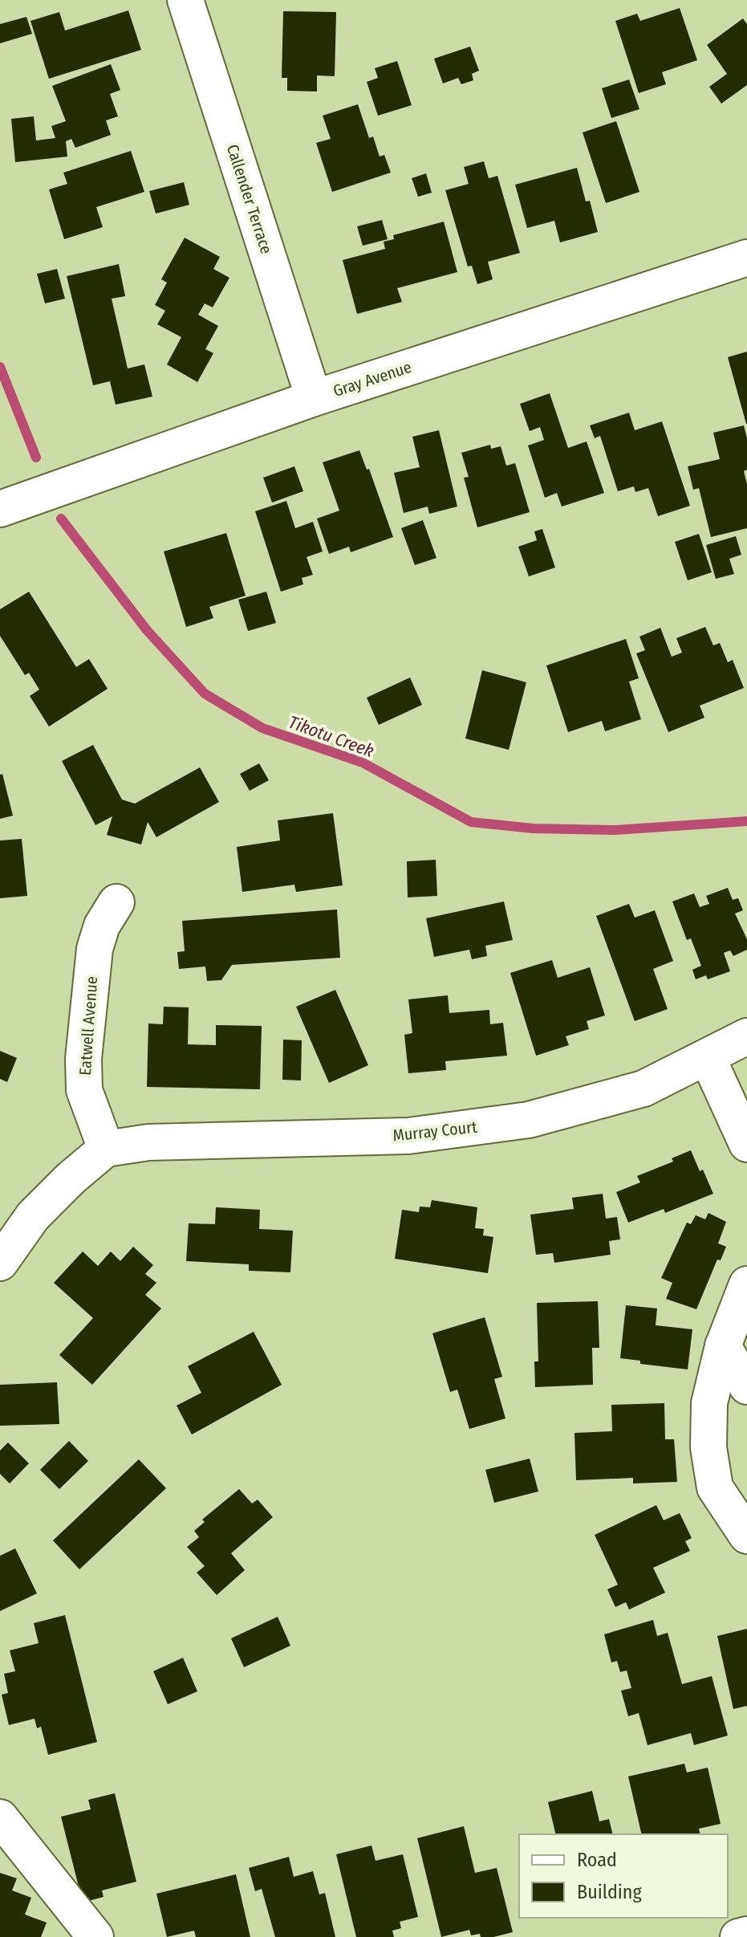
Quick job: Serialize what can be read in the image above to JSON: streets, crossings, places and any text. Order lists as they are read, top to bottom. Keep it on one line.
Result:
{"streets":{"street":["Callender Terrace","Gray Avenue","Eatwell Avenue","Murray Court"]},"crossings":[["Callender Terrace","Gray Avenue"],["Eatwell Avenue","Murray Court"]],"water":["Tikotu Creek"],"legend":["Road","Building"]}
